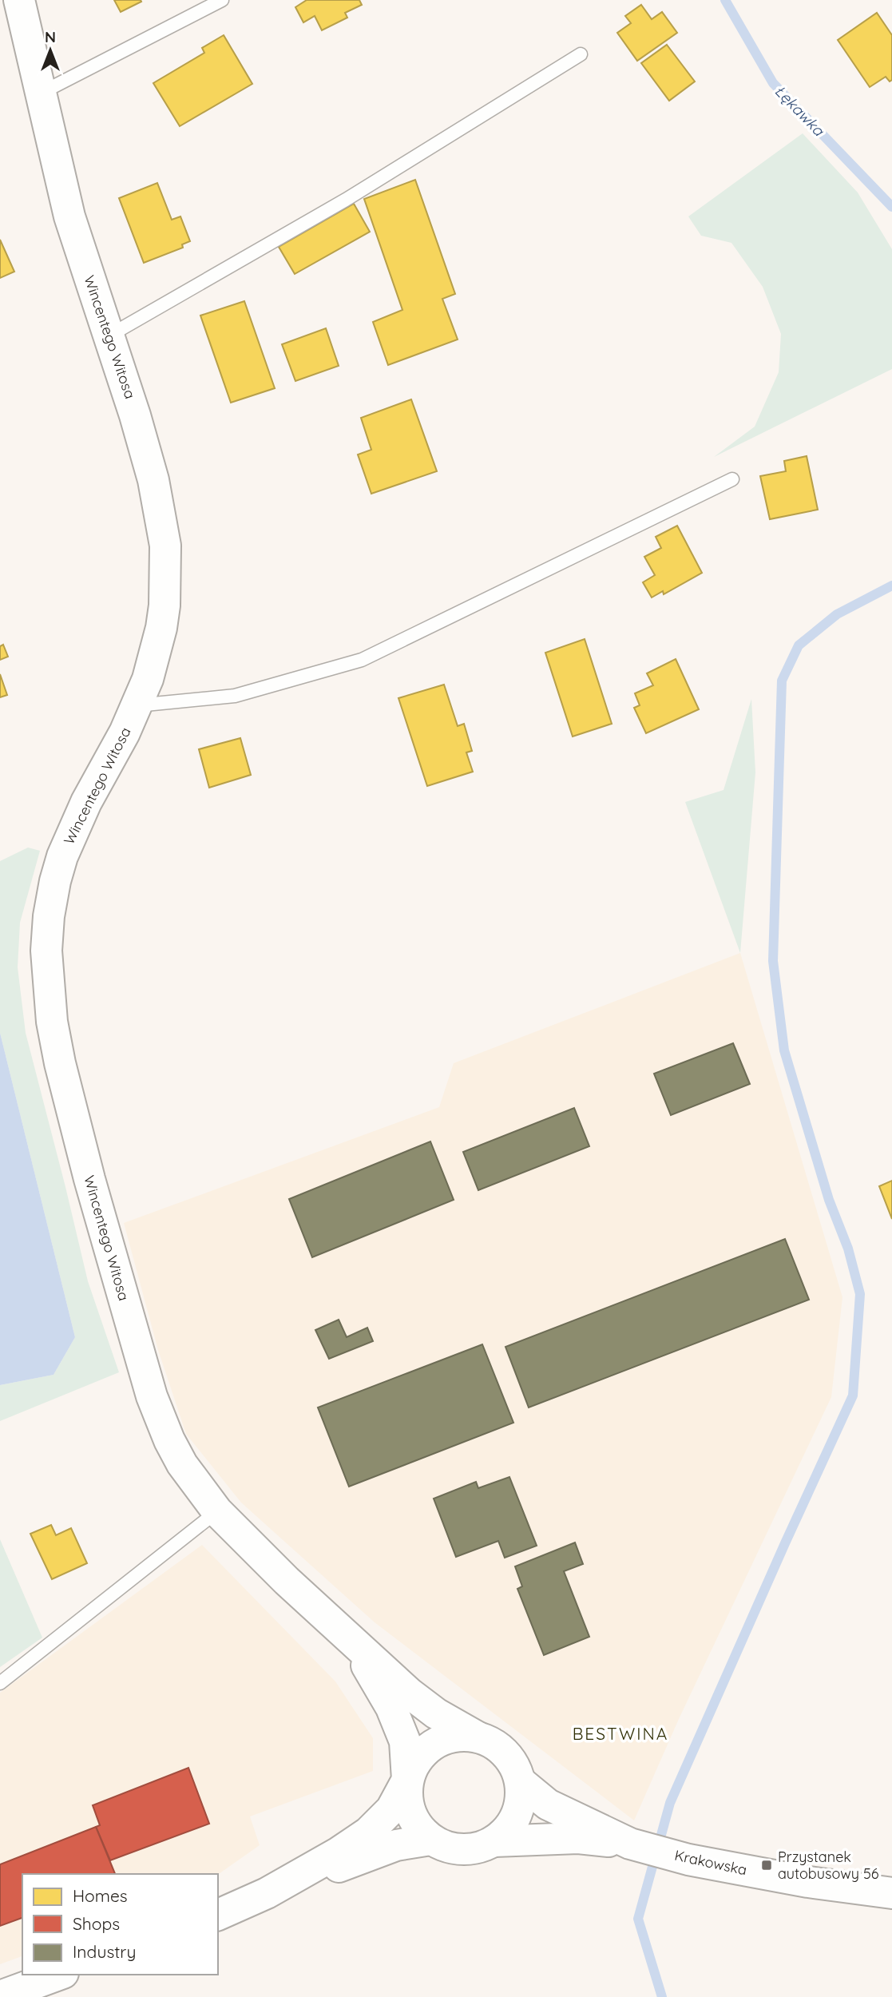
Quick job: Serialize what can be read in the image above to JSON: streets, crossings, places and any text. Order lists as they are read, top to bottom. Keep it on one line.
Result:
{"streets":{"street":["Wincentego Witosa","Krakowska"]},"crossings":[["Wincentego Witosa","Krakowska"]],"districts":["BESTWINA"],"water":["Łękawka"],"places":{"transit":["Przystanek autobusowy 56"]},"legend":["Homes","Shops","Industry"],"north":"top"}
